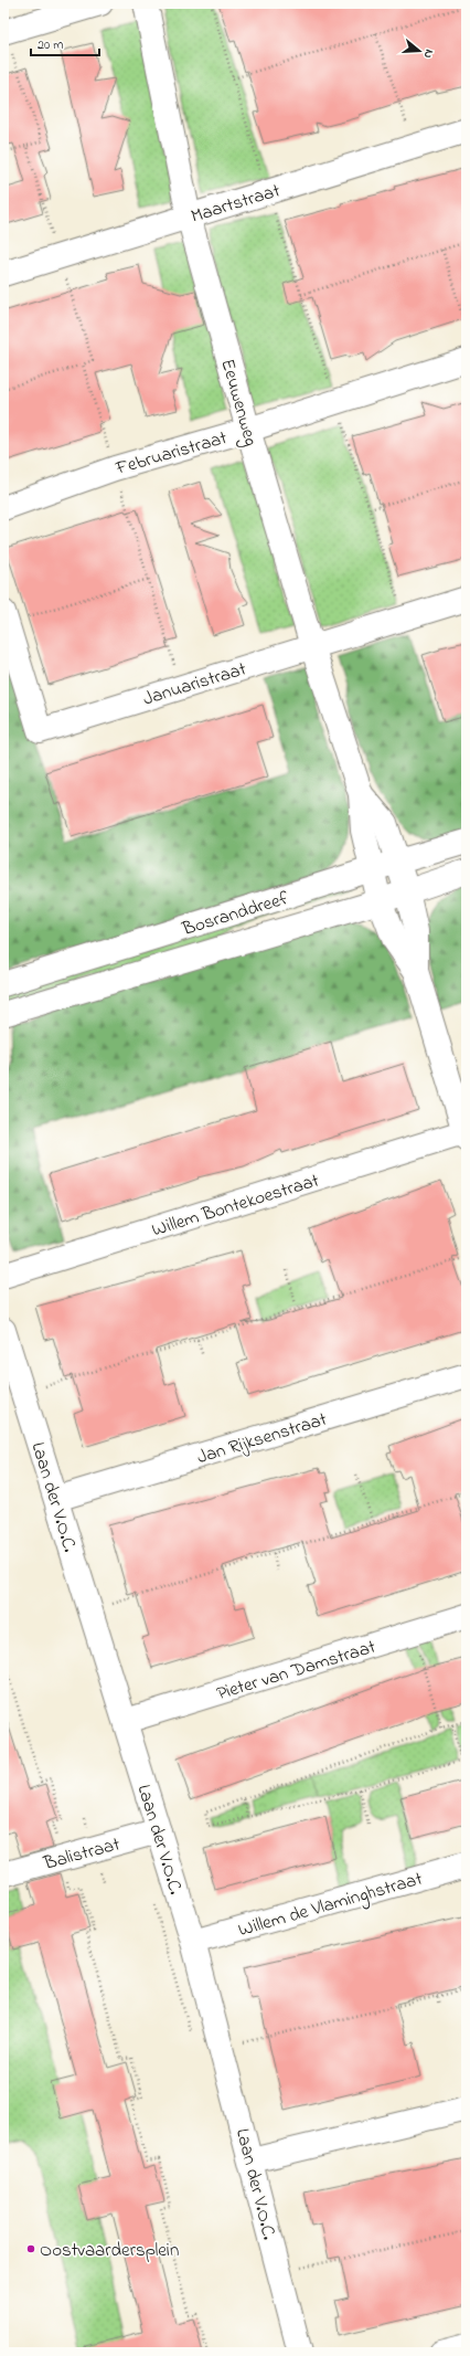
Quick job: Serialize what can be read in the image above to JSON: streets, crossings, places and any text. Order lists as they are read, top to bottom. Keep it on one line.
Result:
{"streets":{"street":["Maartstraat","Eeuwenweg","Februaristraat","Januaristraat","Bosranddreef","Willem Bontekoestraat","Jan Rijksenstraat","Laan der V.O.C.","Pieter van Damstraat","Balistraat","Willem de Vlaminghstraat"]},"crossings":[["Maartstraat","Eeuwenweg"],["Eeuwenweg","Februaristraat"],["Eeuwenweg","Januaristraat"],["Eeuwenweg","Bosranddreef"],["Jan Rijksenstraat","Laan der V.O.C."],["Laan der V.O.C.","Pieter van Damstraat"],["Laan der V.O.C.","Balistraat"],["Laan der V.O.C.","Willem de Vlaminghstraat"]],"places":["Oostvaardersplein"],"scale_bar":"20 m","north":"right"}
